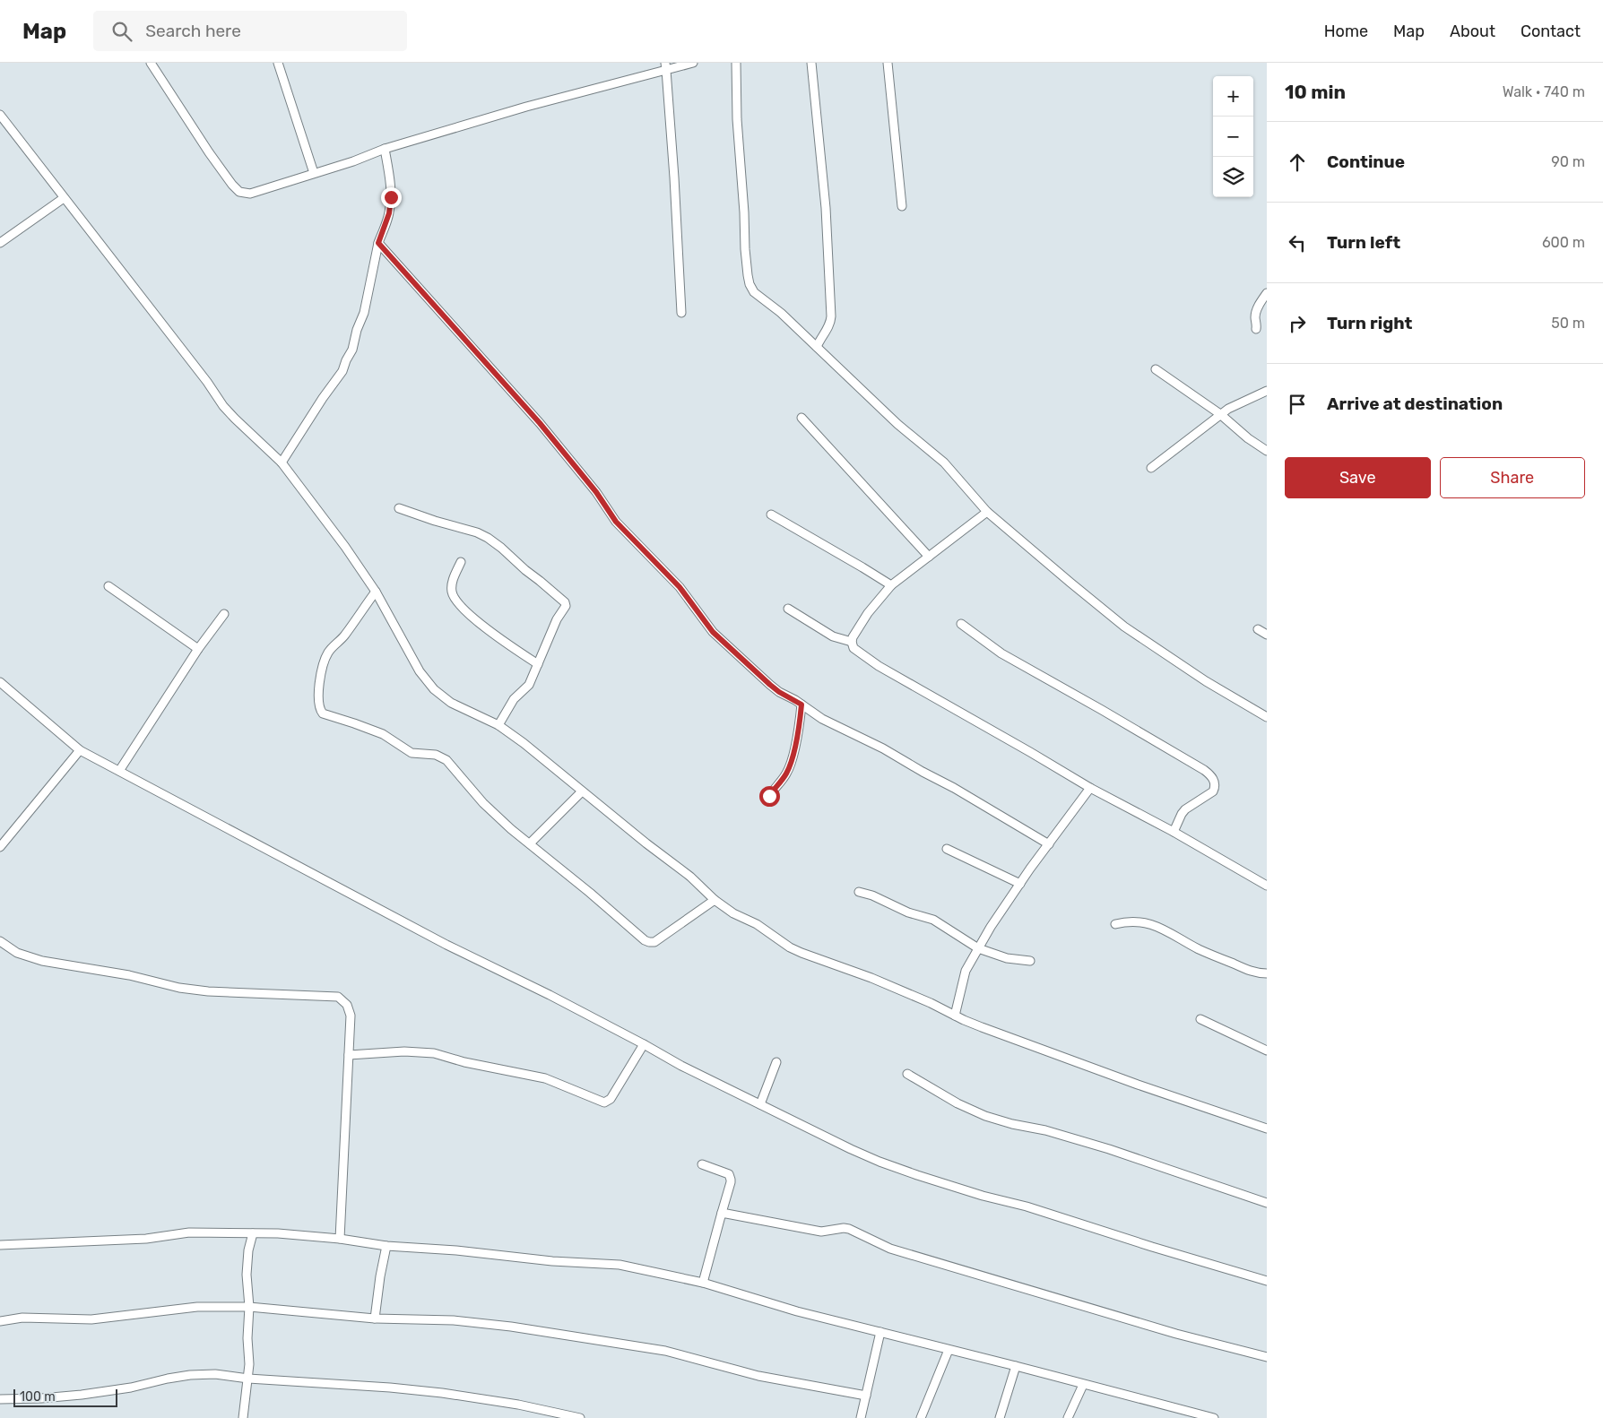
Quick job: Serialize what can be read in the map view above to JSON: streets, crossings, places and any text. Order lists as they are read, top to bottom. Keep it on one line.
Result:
{"scale_bar":"100 m","page":{"header":"Map","search":"Search here","nav":["Home","Map","About","Contact"],"heading":["10 min","Walk · 740 m"],"map_buttons":["+","−"],"list":[["Continue","90 m"],["Turn left","600 m"],["Turn right","50 m"],"Arrive at destination"],"buttons":["Save","Share"],"scale":"100 m"}}
